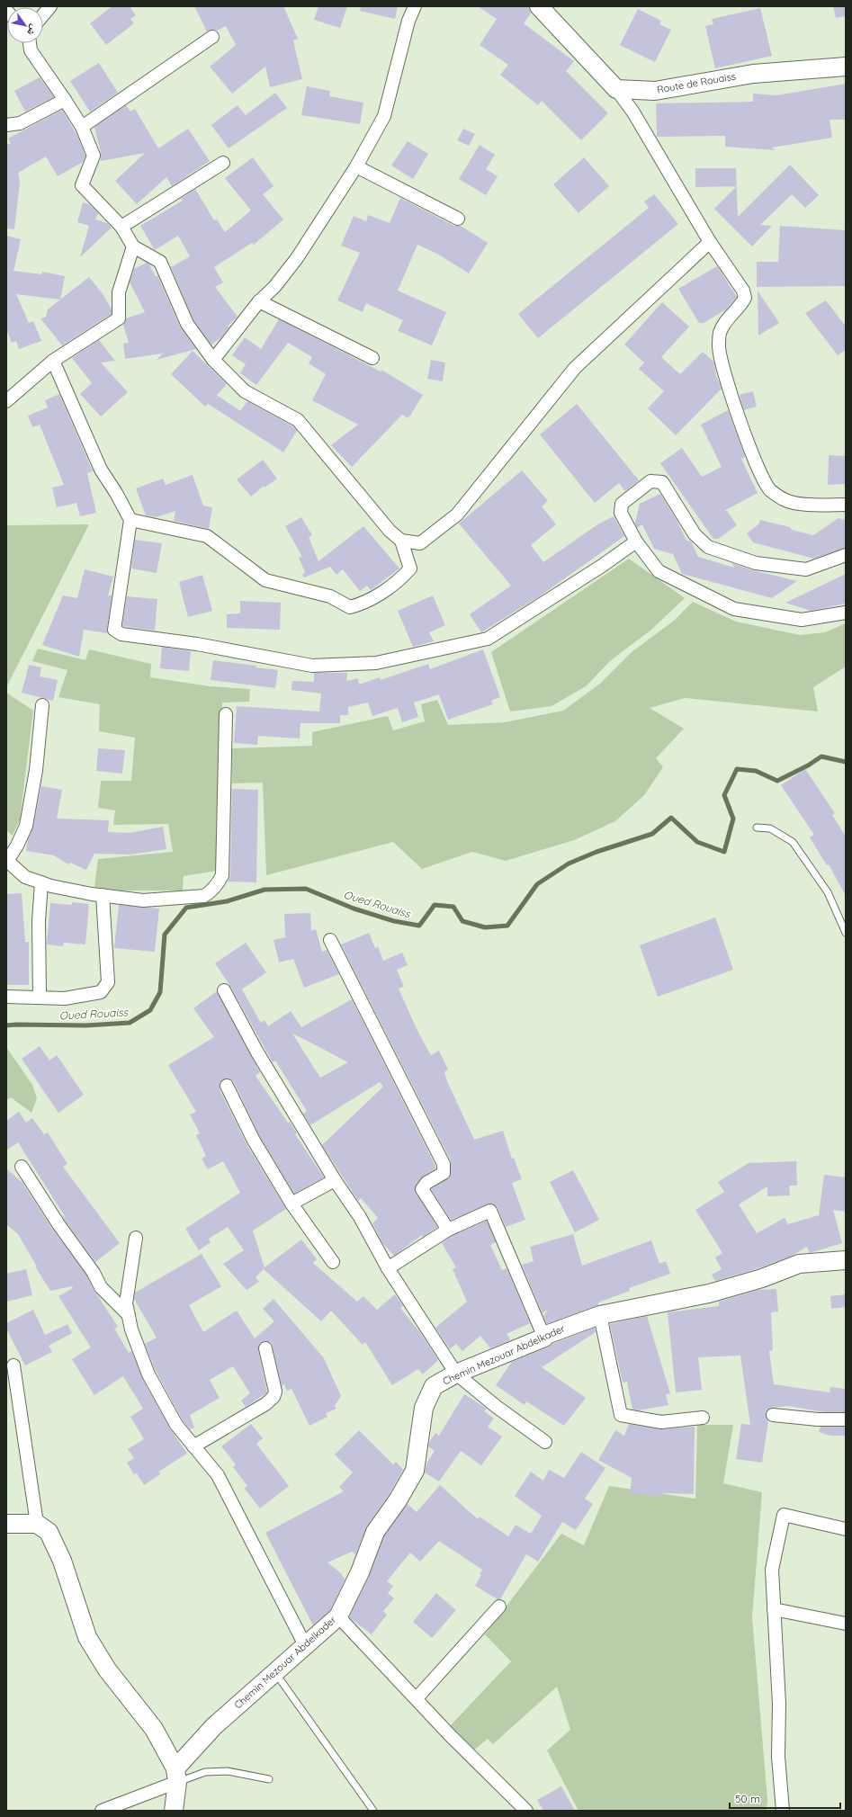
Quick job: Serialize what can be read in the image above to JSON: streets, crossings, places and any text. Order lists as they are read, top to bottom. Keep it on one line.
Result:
{"streets":{"street":["Route de Rouaiss","Chemin Mezouar Abdelkader"]},"water":["Oued Rouaiss"],"scale_bar":"50 m","north":"bottom right"}
